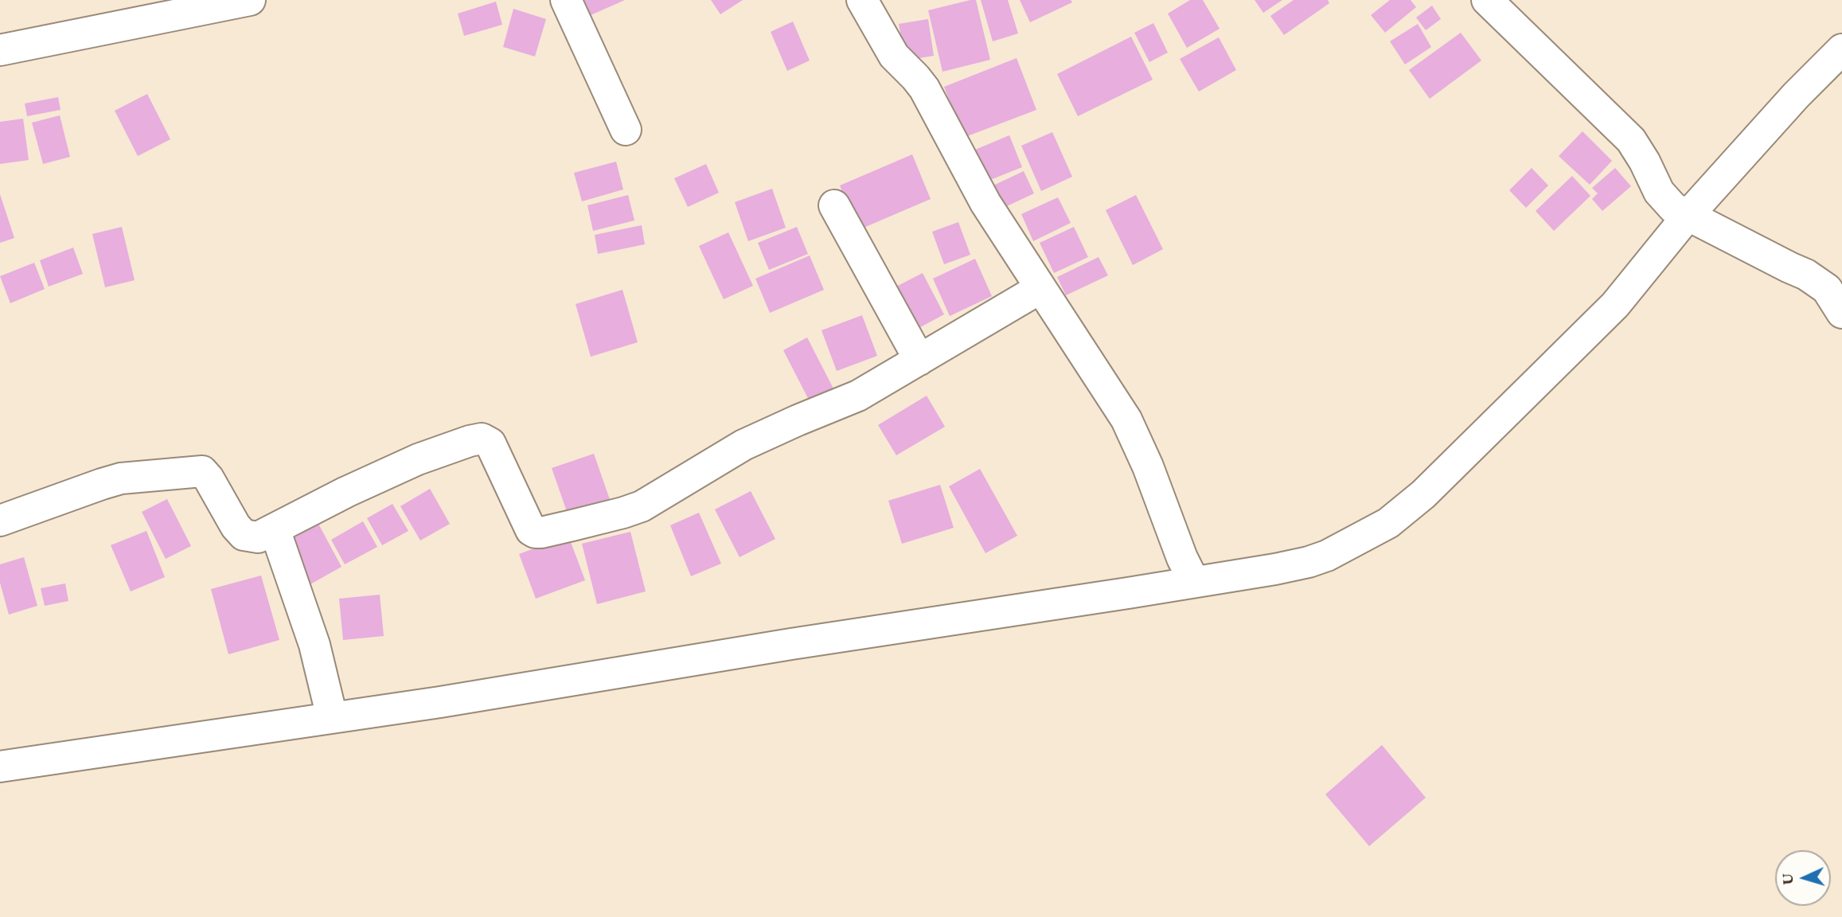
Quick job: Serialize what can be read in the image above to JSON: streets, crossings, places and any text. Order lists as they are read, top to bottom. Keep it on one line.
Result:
{"north":"left"}
